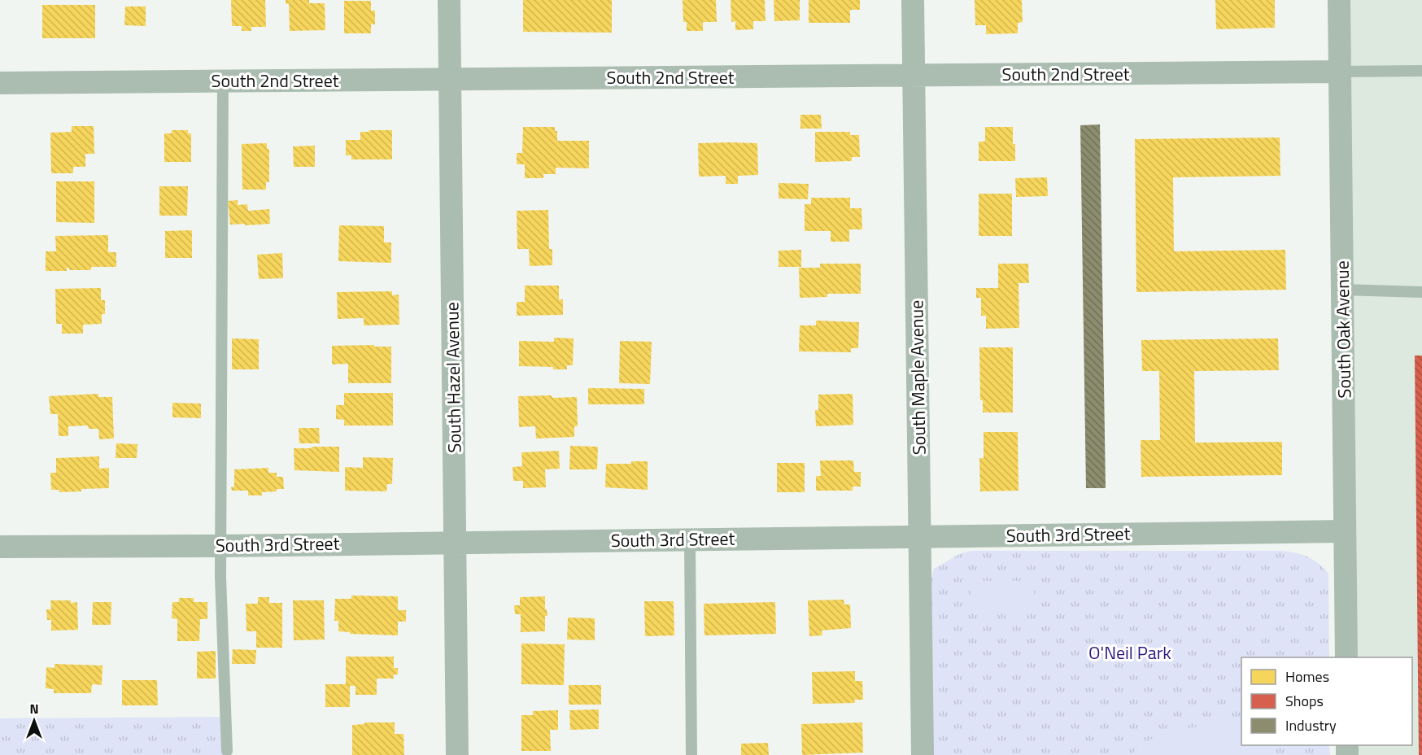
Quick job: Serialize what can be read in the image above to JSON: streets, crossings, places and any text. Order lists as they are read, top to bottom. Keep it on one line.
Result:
{"streets":{"street":["South 2nd Street","South Oak Avenue","South Hazel Avenue","South Maple Avenue","South 3rd Street"]},"crossings":[["South 2nd Street","South Oak Avenue"],["South 2nd Street","South Hazel Avenue"],["South 2nd Street","South Maple Avenue"],["South Oak Avenue","South 3rd Street"],["South Hazel Avenue","South 3rd Street"],["South Maple Avenue","South 3rd Street"]],"parks":["O'Neil Park"],"legend":["Homes","Shops","Industry"],"north":"top"}
